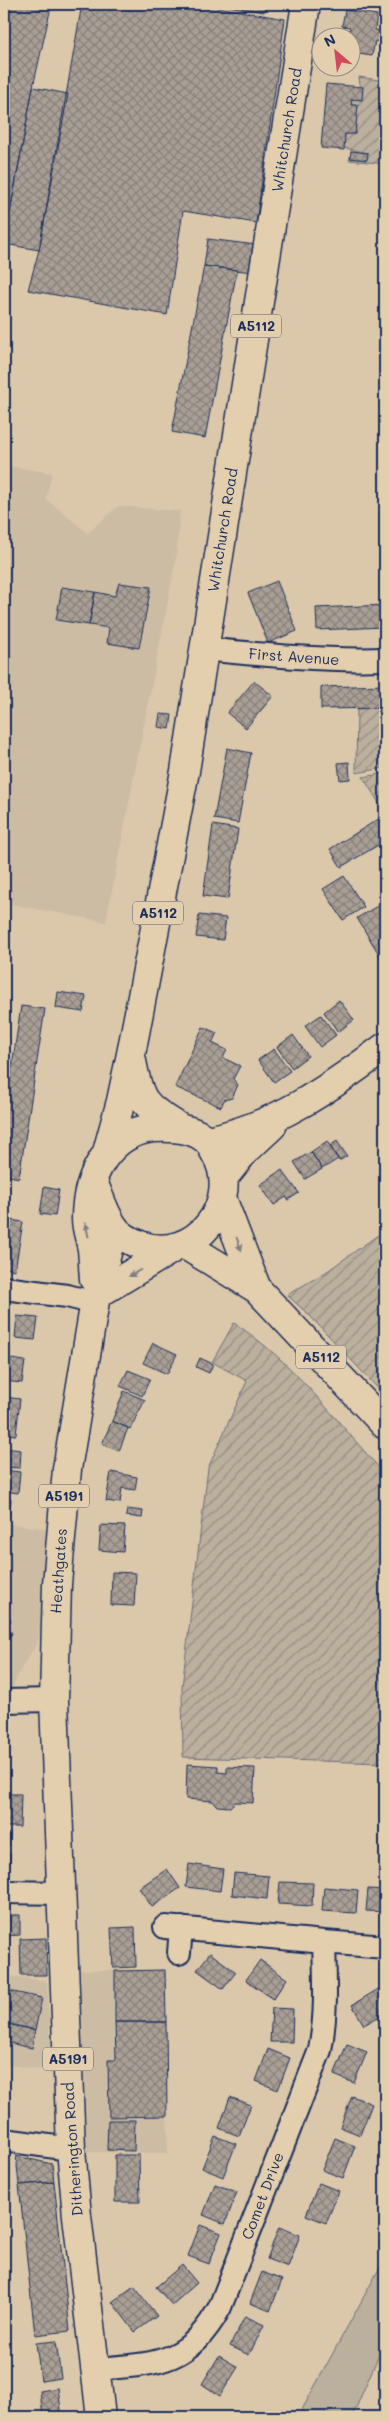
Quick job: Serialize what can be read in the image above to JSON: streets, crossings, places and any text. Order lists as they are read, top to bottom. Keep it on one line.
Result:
{"streets":{"main road":["Whitchurch Road","A5112","A5191","Heathgates","Ditherington Road"],"street":["First Avenue","Comet Drive"]},"crossings":[["Whitchurch Road","A5112"],["Whitchurch Road","First Avenue"],["Whitchurch Road","A5191"],["Whitchurch Road","Heathgates"],["A5112","A5191"],["A5112","Heathgates"],["A5191","Heathgates"],["Heathgates","Ditherington Road"],["Ditherington Road","Comet Drive"]],"north":"top left"}
